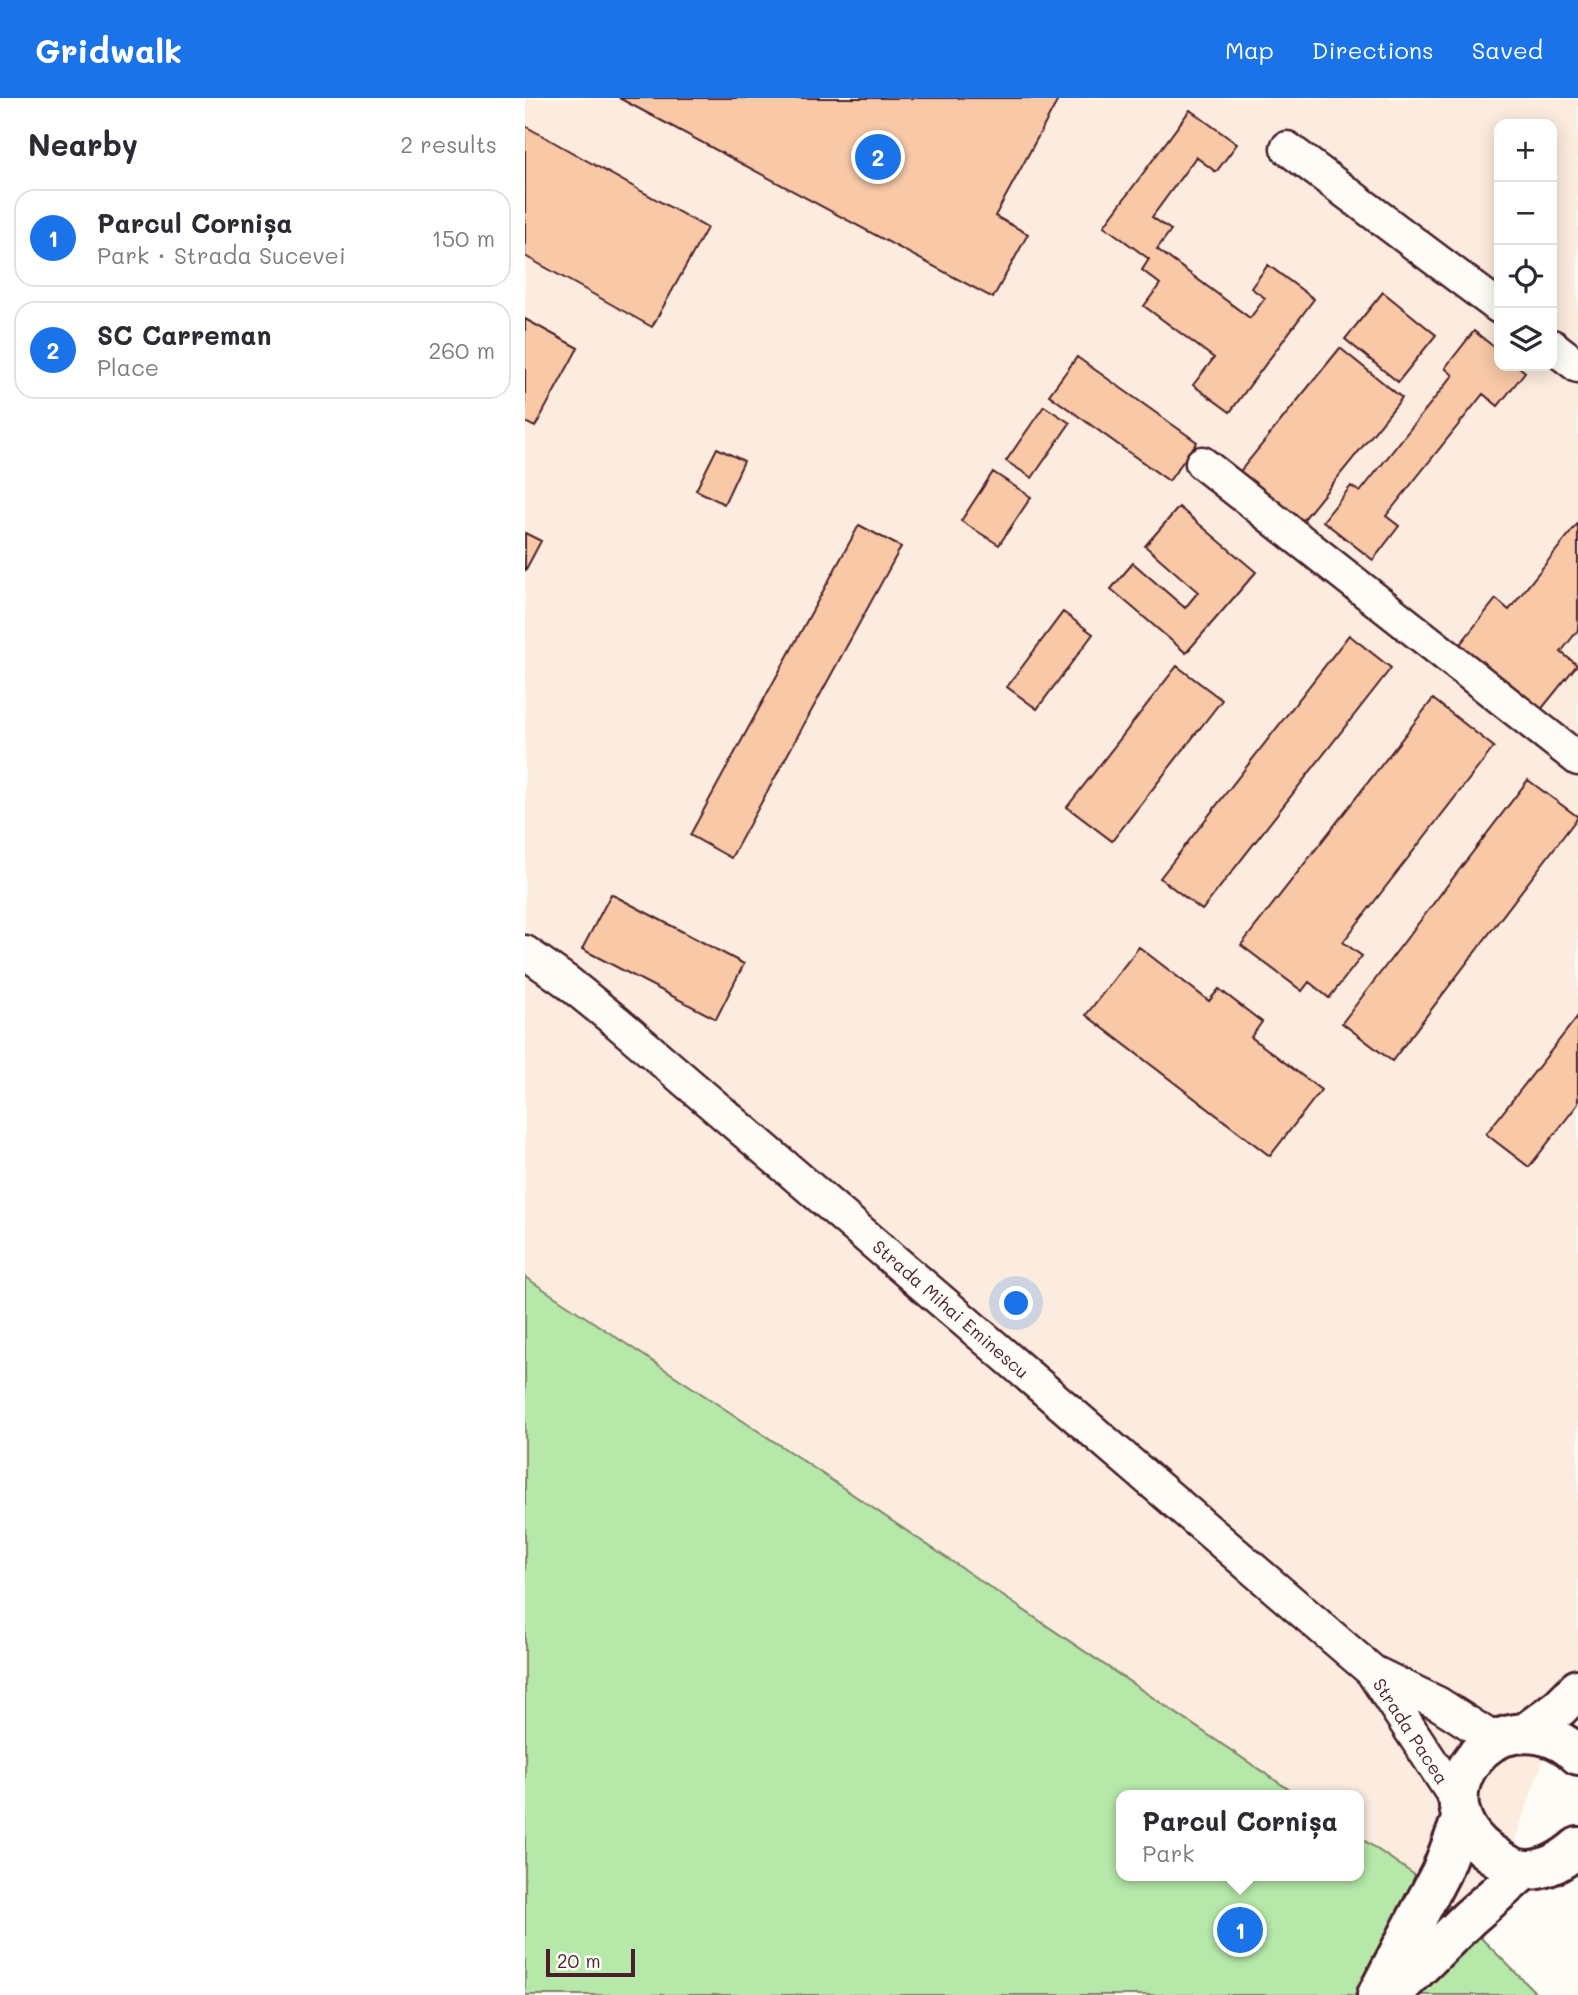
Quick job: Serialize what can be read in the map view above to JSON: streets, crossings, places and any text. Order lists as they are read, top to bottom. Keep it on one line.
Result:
{"streets":{"street":["Strada Mihai Eminescu","Strada Pacea"]},"crossings":[["Strada Mihai Eminescu","Strada Pacea"]],"scale_bar":"20 m","page":{"header":"Gridwalk","nav":["Map","Directions","Saved"],"heading":["Nearby","2 results"],"map_buttons":["+","−"],"pins":["2","1"],"list":[{"mark":"1","name":"Parcul Cornișa","note":"Park · Strada Sucevei","value":"150 m"},{"mark":"2","name":"SC Carreman","note":"Place","value":"260 m"}],"popup":["Parcul Cornișa","Park"],"scale":"20 m"}}
